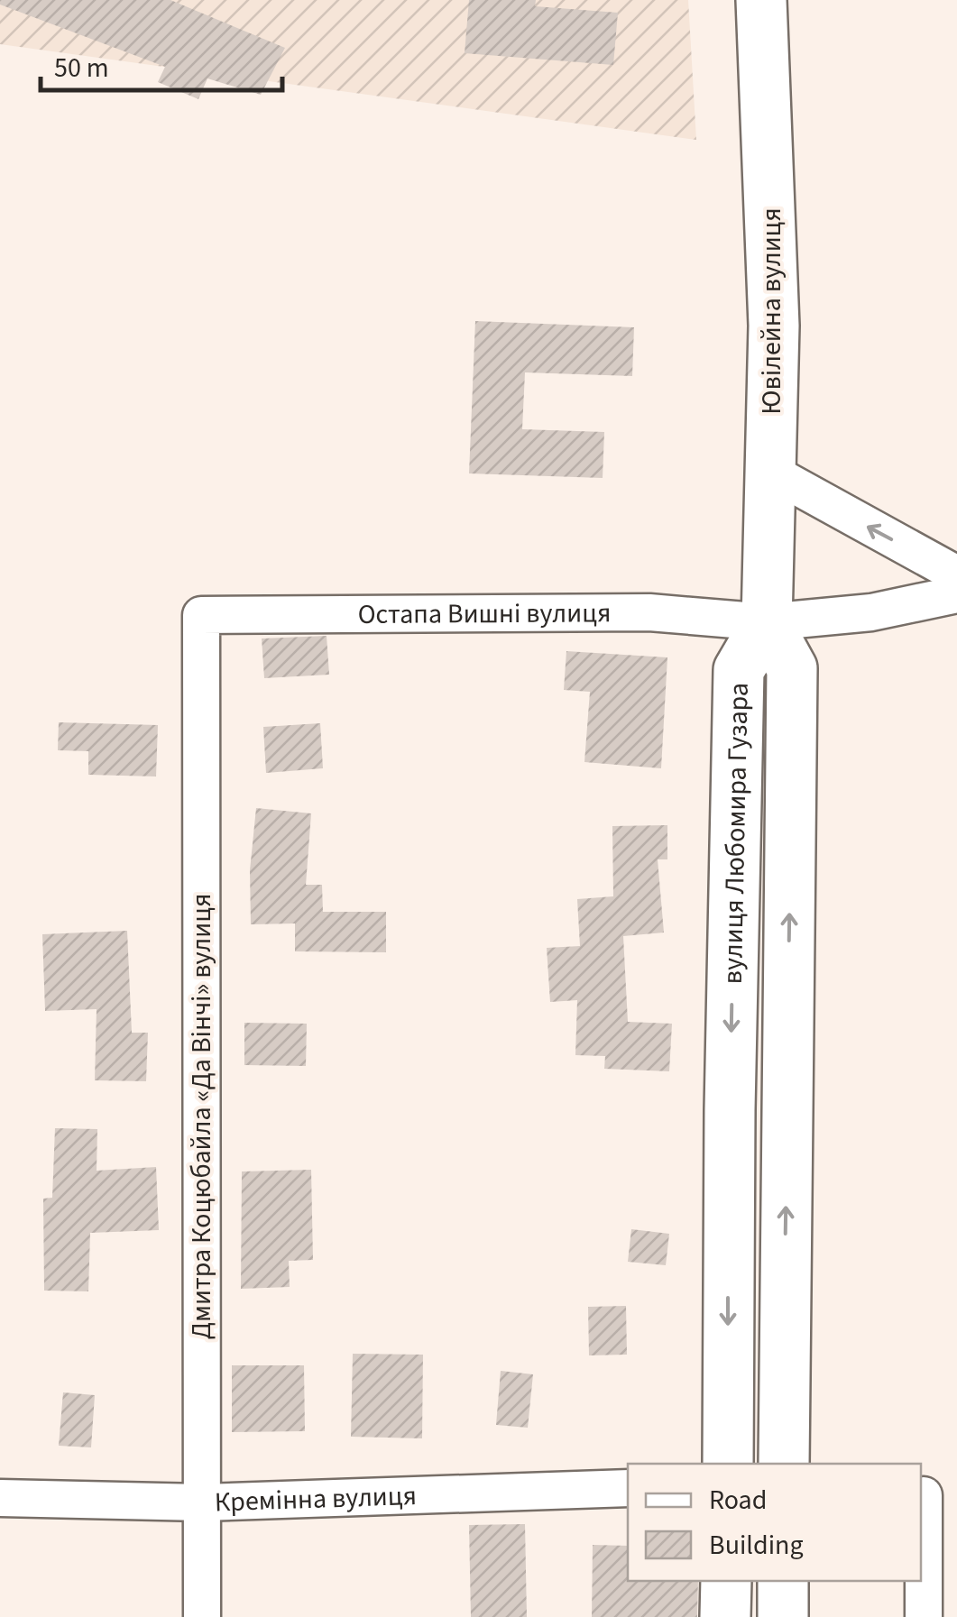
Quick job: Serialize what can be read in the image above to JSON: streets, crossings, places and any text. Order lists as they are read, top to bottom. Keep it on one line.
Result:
{"streets":{"street":["Ювілейна вулиця","Остапа Вишні вулиця","вулиця Любомира Гузара","Дмитра Коцюбайла «Да Вінчі» вулиця","Кремінна вулиця"]},"crossings":[["Ювілейна вулиця","Остапа Вишні вулиця"],["Ювілейна вулиця","вулиця Любомира Гузара"],["Остапа Вишні вулиця","вулиця Любомира Гузара"],["Остапа Вишні вулиця","Дмитра Коцюбайла «Да Вінчі» вулиця"],["Дмитра Коцюбайла «Да Вінчі» вулиця","Кремінна вулиця"]],"legend":["Road","Building"],"scale_bar":"50 m"}
